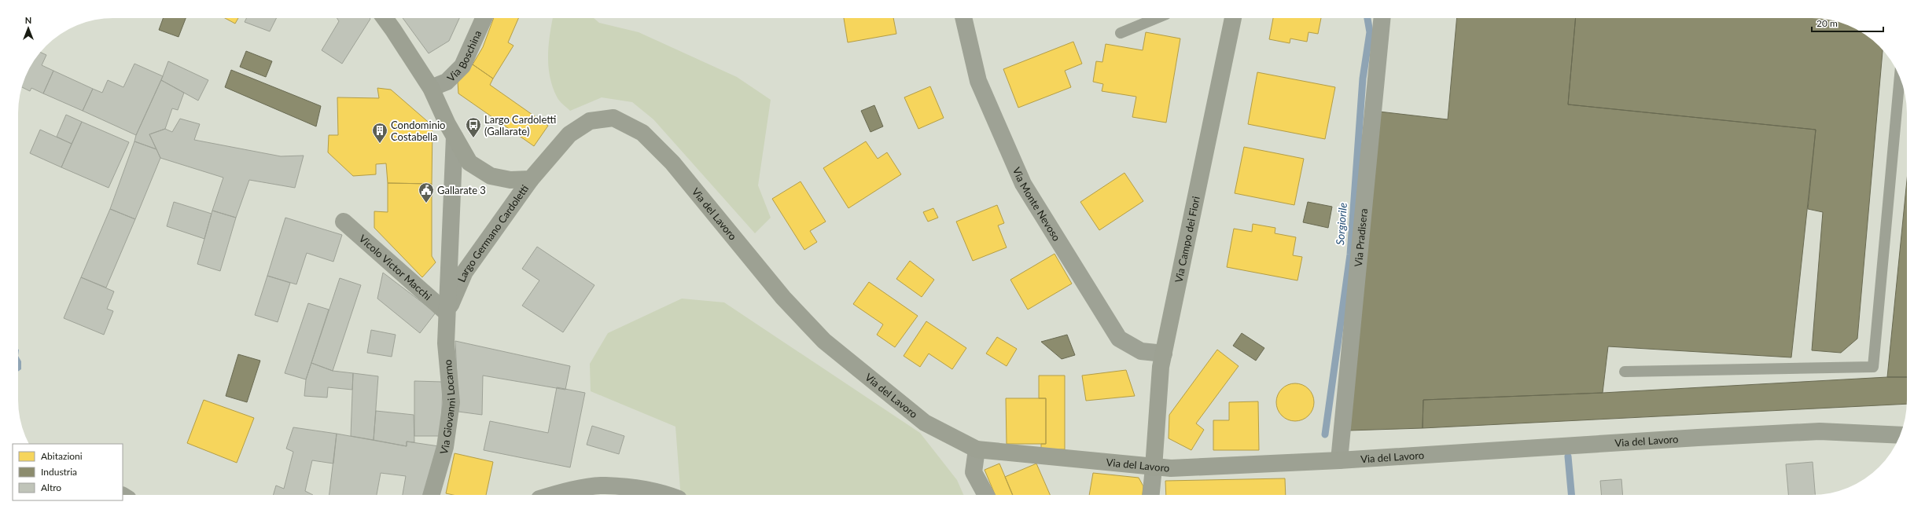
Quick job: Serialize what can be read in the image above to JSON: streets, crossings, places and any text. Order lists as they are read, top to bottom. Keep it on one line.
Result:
{"streets":{"street":["Via Boschina","Via Monte Nevoso","Via del Lavoro","Largo Germano Cardoletti","Via Pradisera","Via Campo dei Fiori","Vicolo Victor Macchi","Via Giovanni Locarno"]},"crossings":[["Via Monte Nevoso","Via Campo dei Fiori"],["Via del Lavoro","Largo Germano Cardoletti"],["Via del Lavoro","Via Pradisera"],["Via del Lavoro","Via Campo dei Fiori"],["Largo Germano Cardoletti","Vicolo Victor Macchi"],["Largo Germano Cardoletti","Via Giovanni Locarno"],["Vicolo Victor Macchi","Via Giovanni Locarno"]],"water":["Sorgiorile"],"places":{"bus stop":["Largo Cardoletti (Gallarate)"],"building":["Condominio Costabella"],"public building":["Gallarate 3"]},"legend":["Abitazioni","Industria","Altro"],"scale_bar":"20 m","north":"top"}
